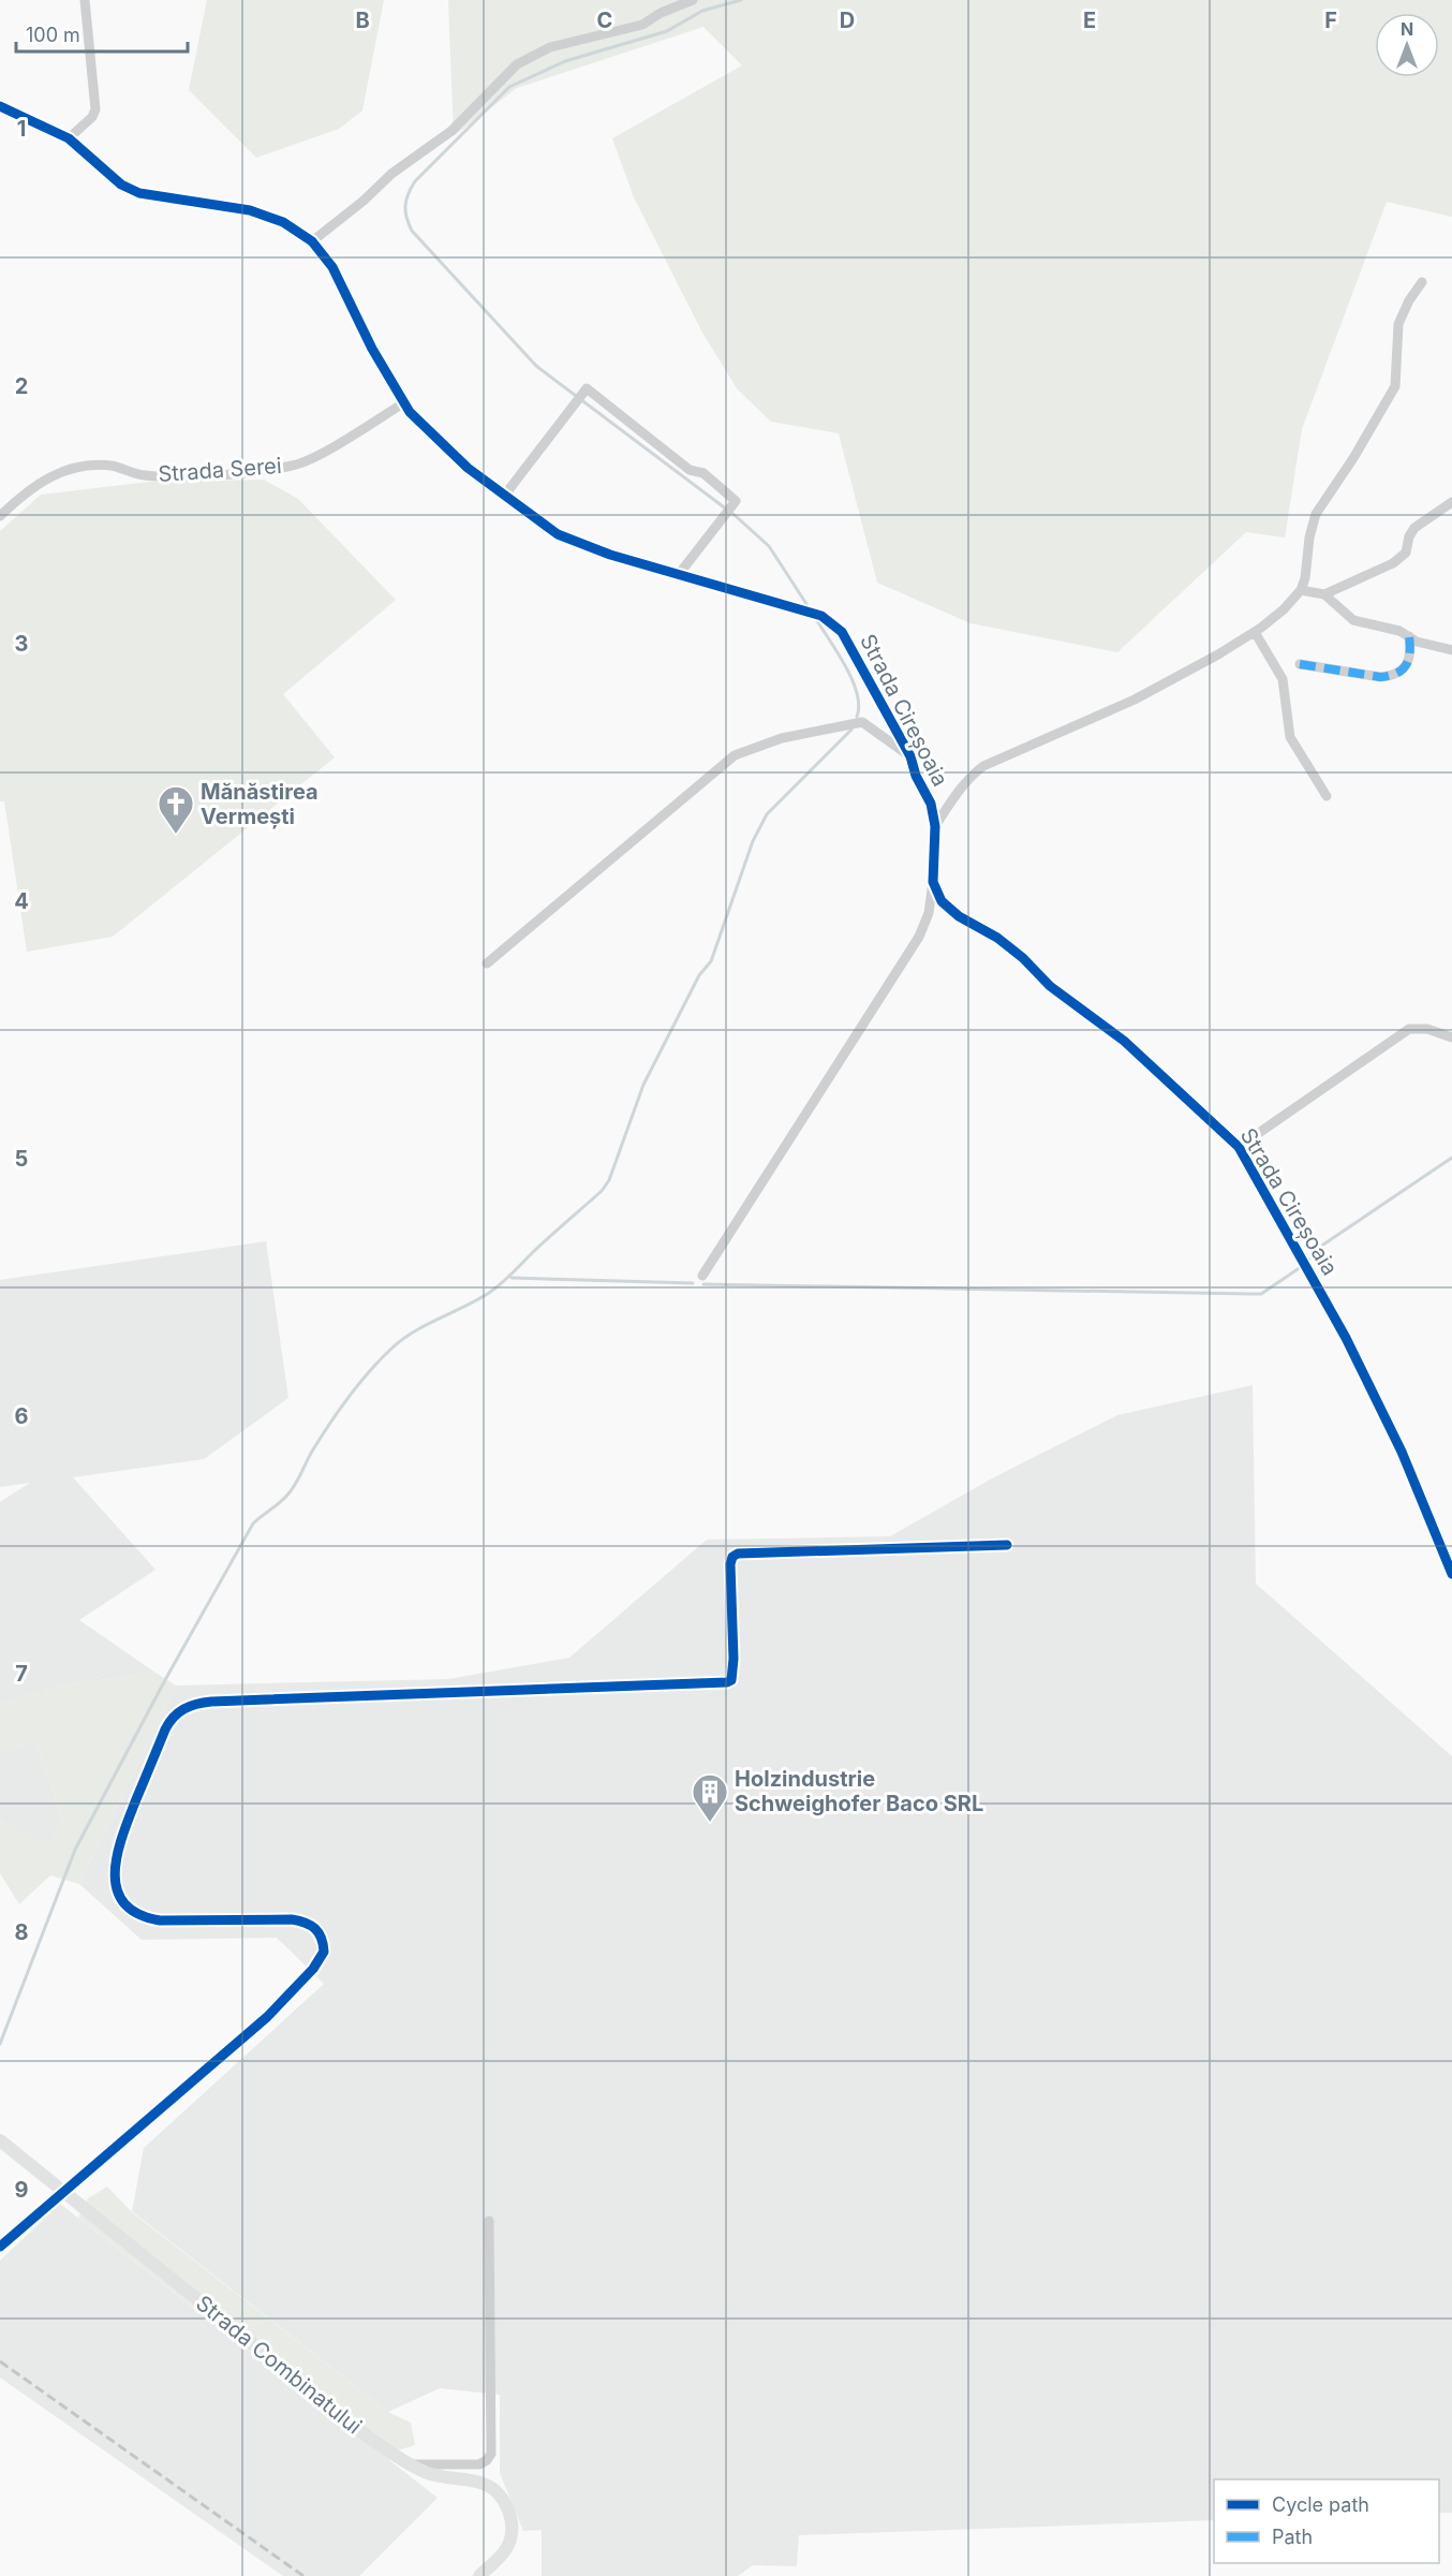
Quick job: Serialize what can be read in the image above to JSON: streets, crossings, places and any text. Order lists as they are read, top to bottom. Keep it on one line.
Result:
{"streets":{"street":["Strada Serei","Strada Cireșoaia","Strada Combinatului"]},"crossings":[["Strada Serei","Strada Cireșoaia"]],"places":{"church":["Mănăstirea Vermești"],"building":["Holzindustrie Schweighofer Baco SRL"]},"legend":["Cycle path","Path"],"scale_bar":"100 m","north":"top","grid":{"columns":["B","C","D","E","F"],"rows":["1","2","3","4","5","6","7","8","9"]}}
